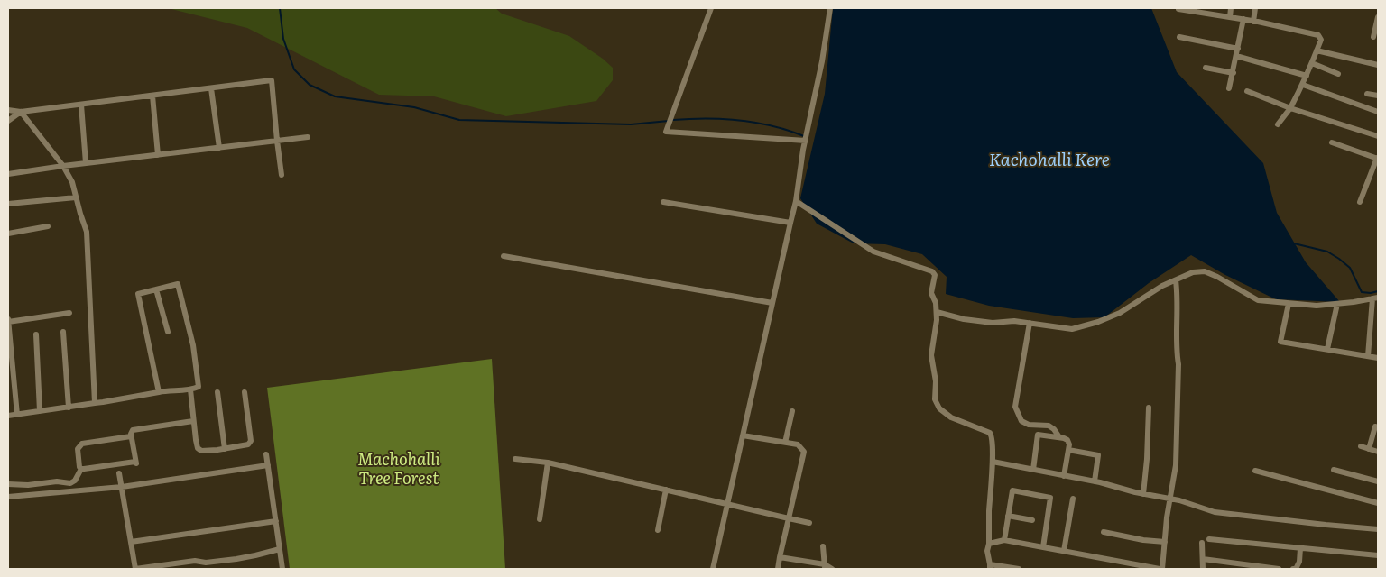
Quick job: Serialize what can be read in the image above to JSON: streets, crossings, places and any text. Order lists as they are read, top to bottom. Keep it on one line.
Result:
{"water":["Kachohalli Kere"],"parks":["Machohalli Tree Forest"]}
